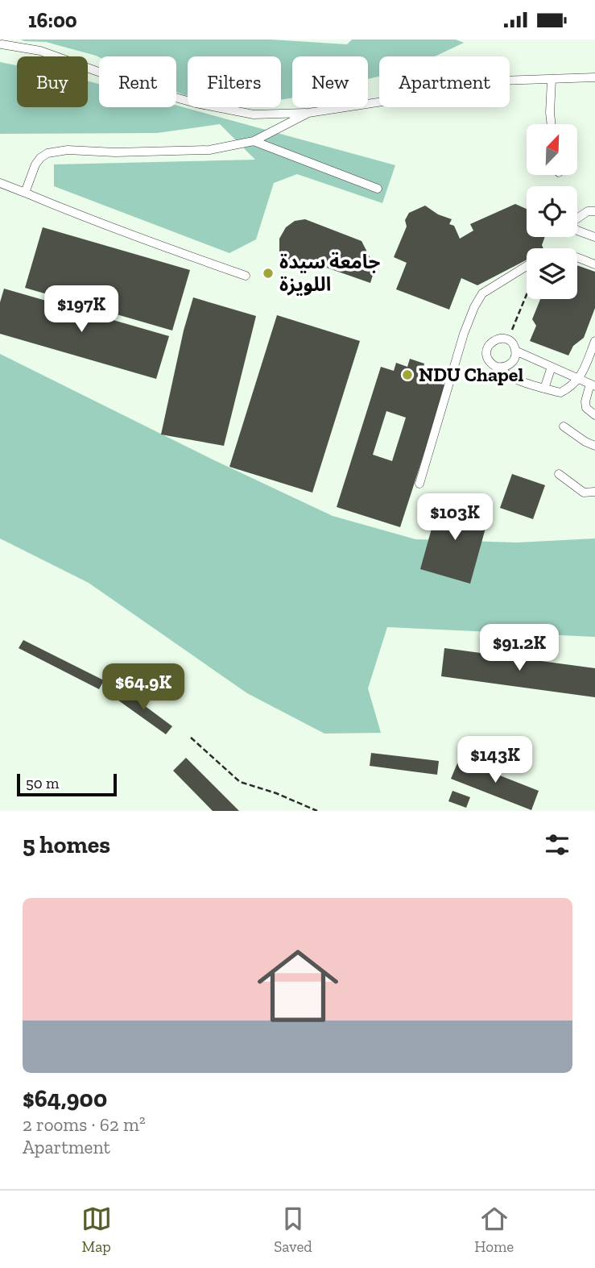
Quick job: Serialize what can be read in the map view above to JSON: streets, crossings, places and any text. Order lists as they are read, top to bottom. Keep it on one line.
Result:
{"places":["جامعة سيدة اللويزة","NDU Chapel"],"scale_bar":"50 m","north":"top right","page":{"status":"16:00","chip":["Buy","Rent","Filters","New","Apartment"],"price":["$197K","$103K","$91.2K","$64.9K","$143K"],"scale":"50 m","heading":"5 homes","list":[{"name":"$64,900","note":"2 rooms · 62 m² · Apartment"}],"tabs":["Map","Saved","Home"]}}
